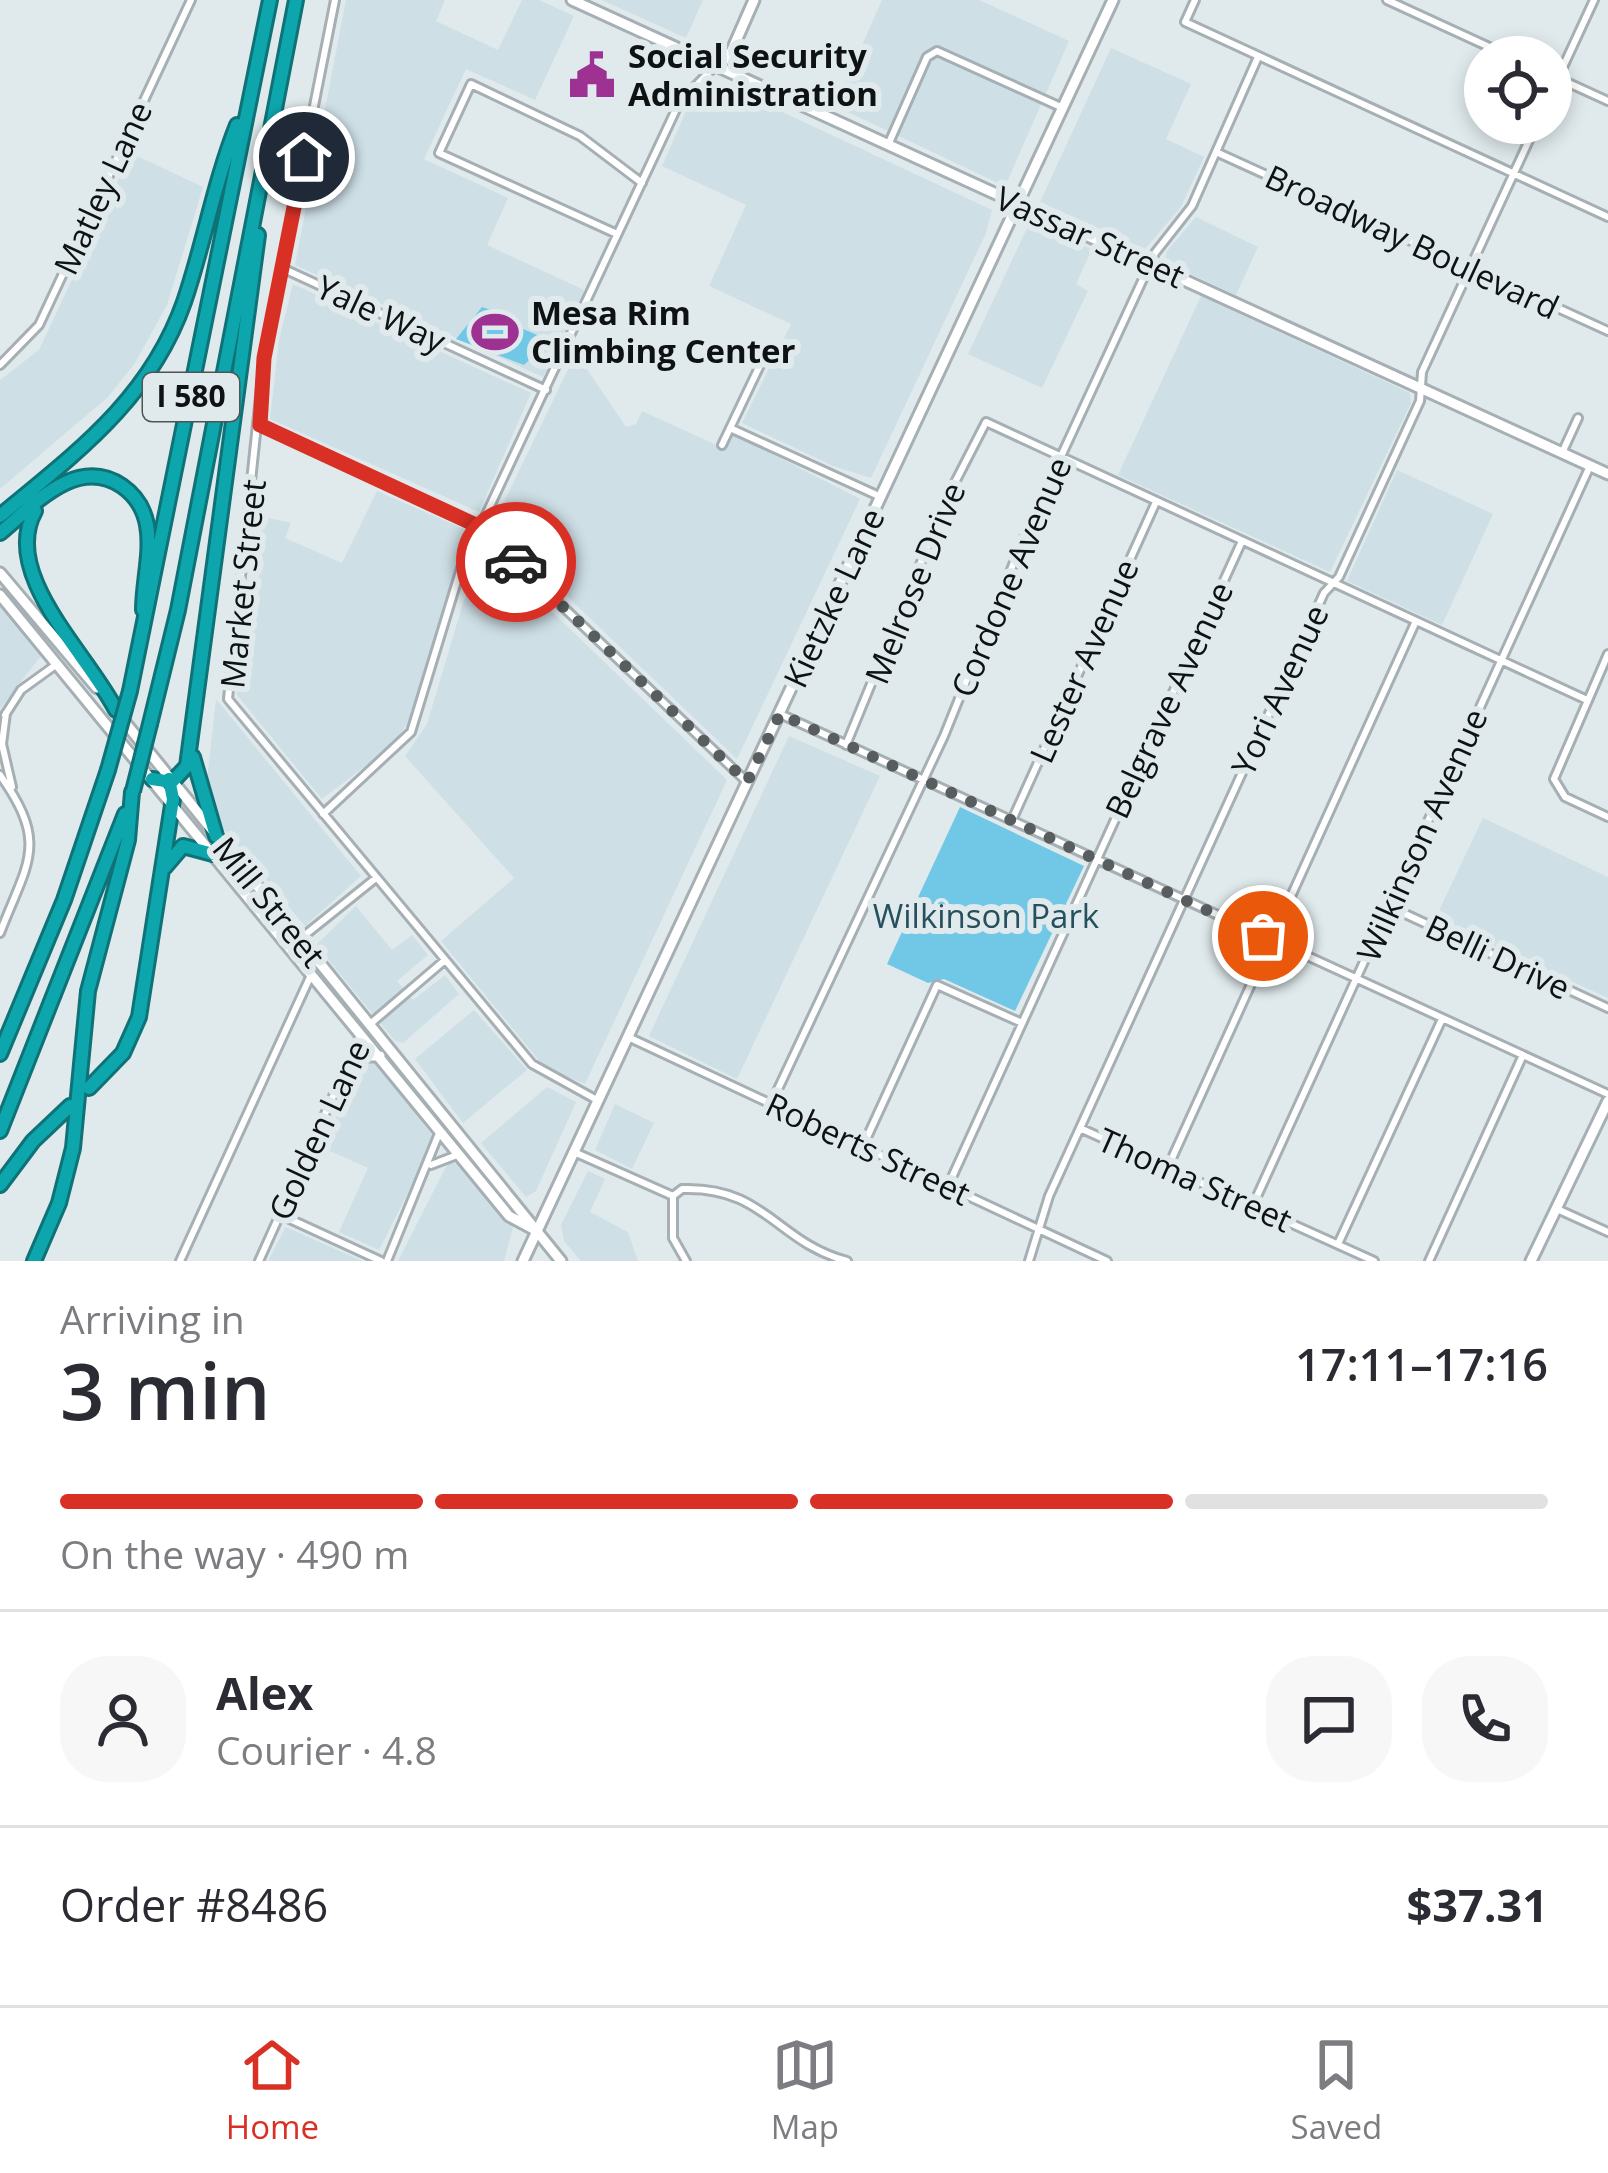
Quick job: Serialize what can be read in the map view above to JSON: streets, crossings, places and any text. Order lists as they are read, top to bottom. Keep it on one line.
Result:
{"streets":{"highway":["I 580"],"main road":["Vassar Street","Kietzke Lane","Mill Street"],"street":["Matley Lane","Broadway Boulevard","Yale Way","Cordone Avenue","Melrose Drive","Market Street","Lester Avenue","Yori Avenue","Belgrave Avenue","Wilkinson Avenue","Belli Drive","Golden Lane","Roberts Street","Thoma Street"]},"crossings":[["Vassar Street","Cordone Avenue"],["Vassar Street","Kietzke Lane"],["Vassar Street","Yori Avenue"],["Vassar Street","Wilkinson Avenue"],["Broadway Boulevard","Cordone Avenue"],["Broadway Boulevard","Yori Avenue"],["Yale Way","Market Street"],["Cordone Avenue","Melrose Drive"],["Cordone Avenue","Roberts Street"],["Market Street","Kietzke Lane"],["Market Street","Golden Lane"],["Kietzke Lane","Mill Street"],["Kietzke Lane","Roberts Street"],["Yori Avenue","Roberts Street"],["Yori Avenue","Thoma Street"],["Belgrave Avenue","Roberts Street"],["Wilkinson Avenue","Belli Drive"],["Wilkinson Avenue","Thoma Street"],["Mill Street","Golden Lane"]],"parks":["Wilkinson Park"],"places":{"public building":["Social Security Administration"],"sports":["Mesa Rim Climbing Center"]},"page":{"heading":["3 min","Arriving in","17:11–17:16"],"panel":["Alex","Courier · 4.8","Order #8486","$37.31"],"bar":"On the way · 490 m","tabs":["Home","Map","Saved"]}}
